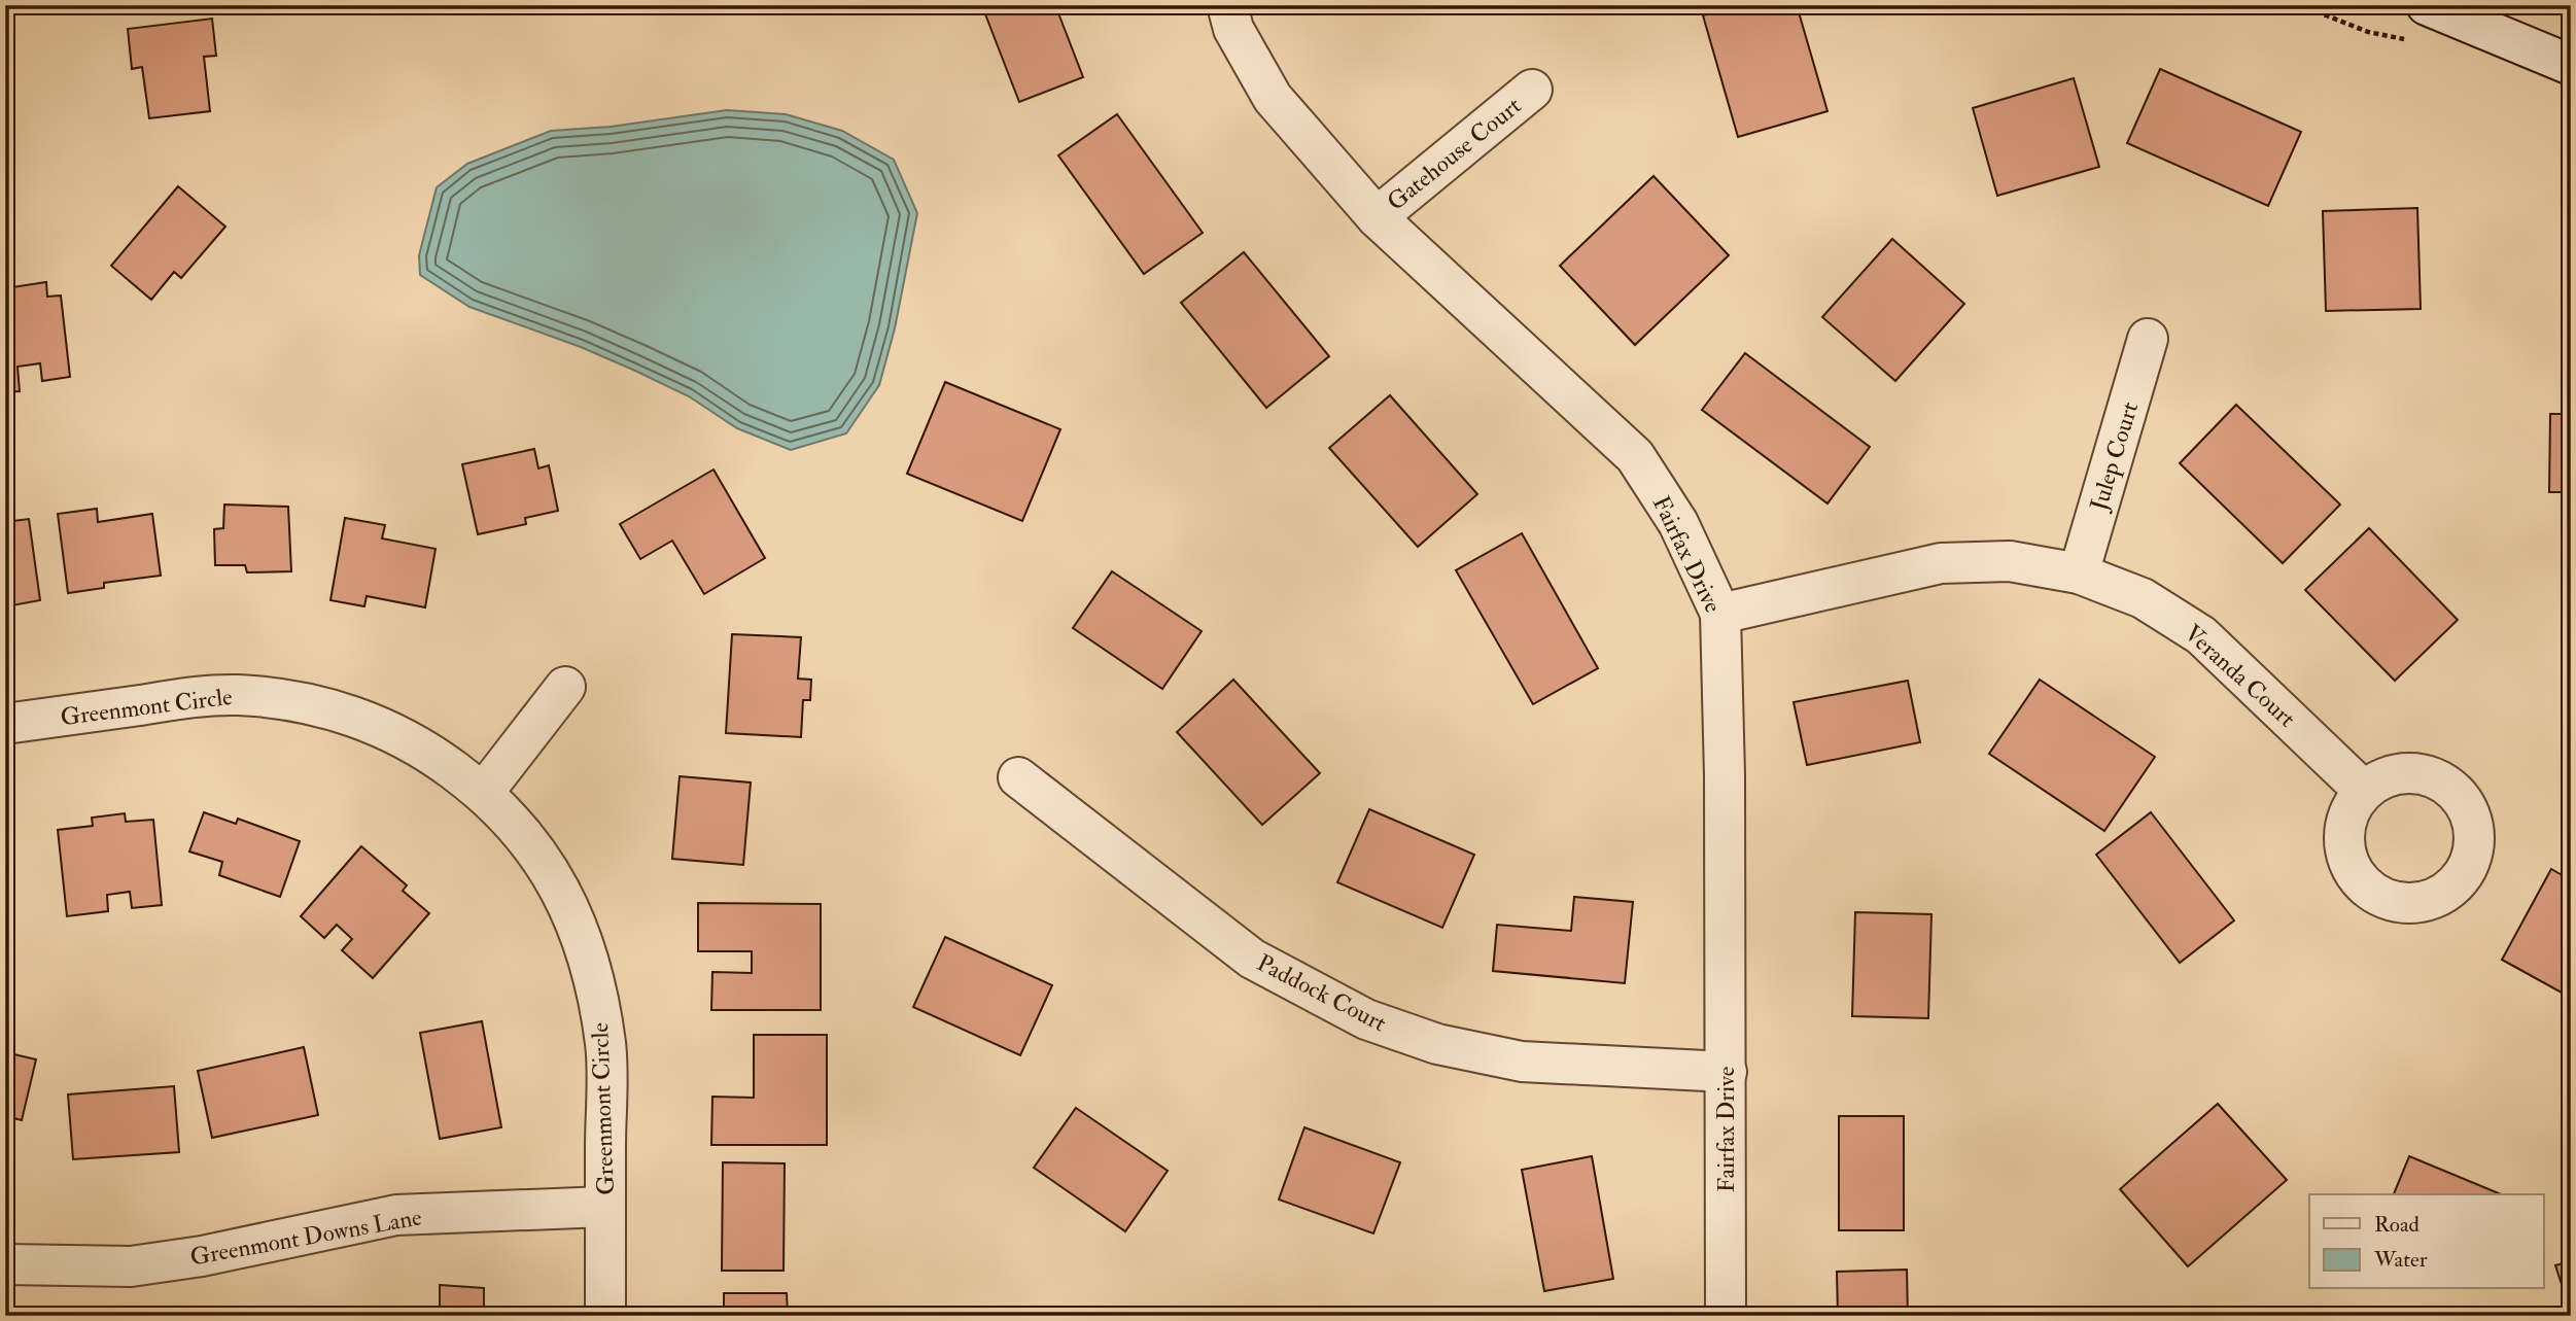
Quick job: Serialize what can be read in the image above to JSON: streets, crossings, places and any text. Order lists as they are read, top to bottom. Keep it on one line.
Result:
{"streets":{"street":["Gatehouse Court","Julep Court","Fairfax Drive","Veranda Court","Greenmont Circle","Paddock Court","Greenmont Downs Lane"]},"crossings":[["Gatehouse Court","Fairfax Drive"],["Julep Court","Veranda Court"],["Fairfax Drive","Veranda Court"],["Fairfax Drive","Paddock Court"],["Greenmont Circle","Greenmont Downs Lane"]],"legend":["Road","Water"]}
